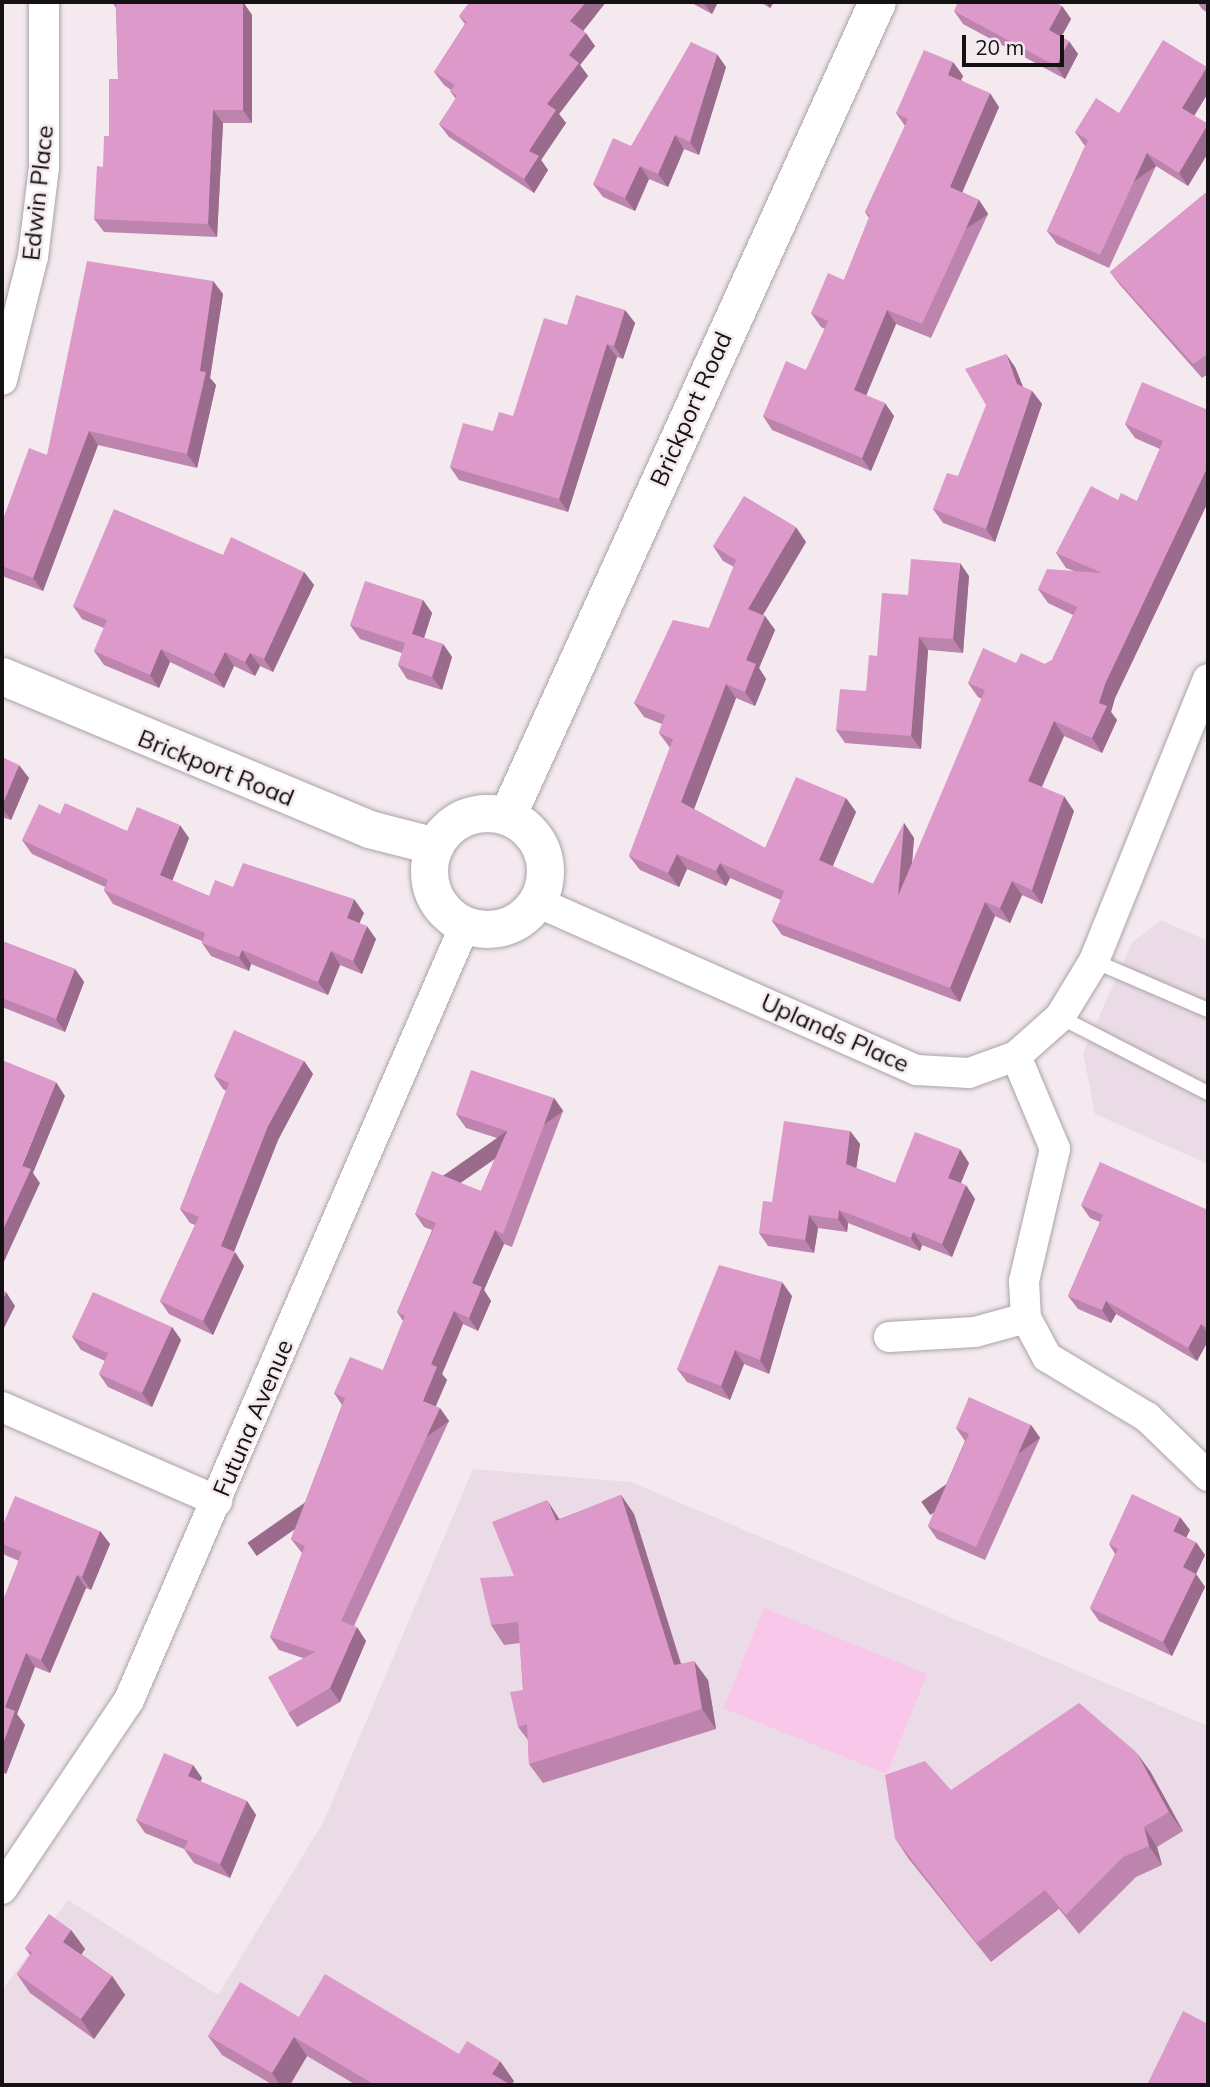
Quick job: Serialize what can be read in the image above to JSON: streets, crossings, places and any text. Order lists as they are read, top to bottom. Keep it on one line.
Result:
{"streets":{"street":["Edwin Place","Brickport Road","Uplands Place","Futuna Avenue"]},"crossings":[["Brickport Road","Uplands Place"],["Brickport Road","Futuna Avenue"],["Uplands Place","Futuna Avenue"]],"scale_bar":"20 m"}
